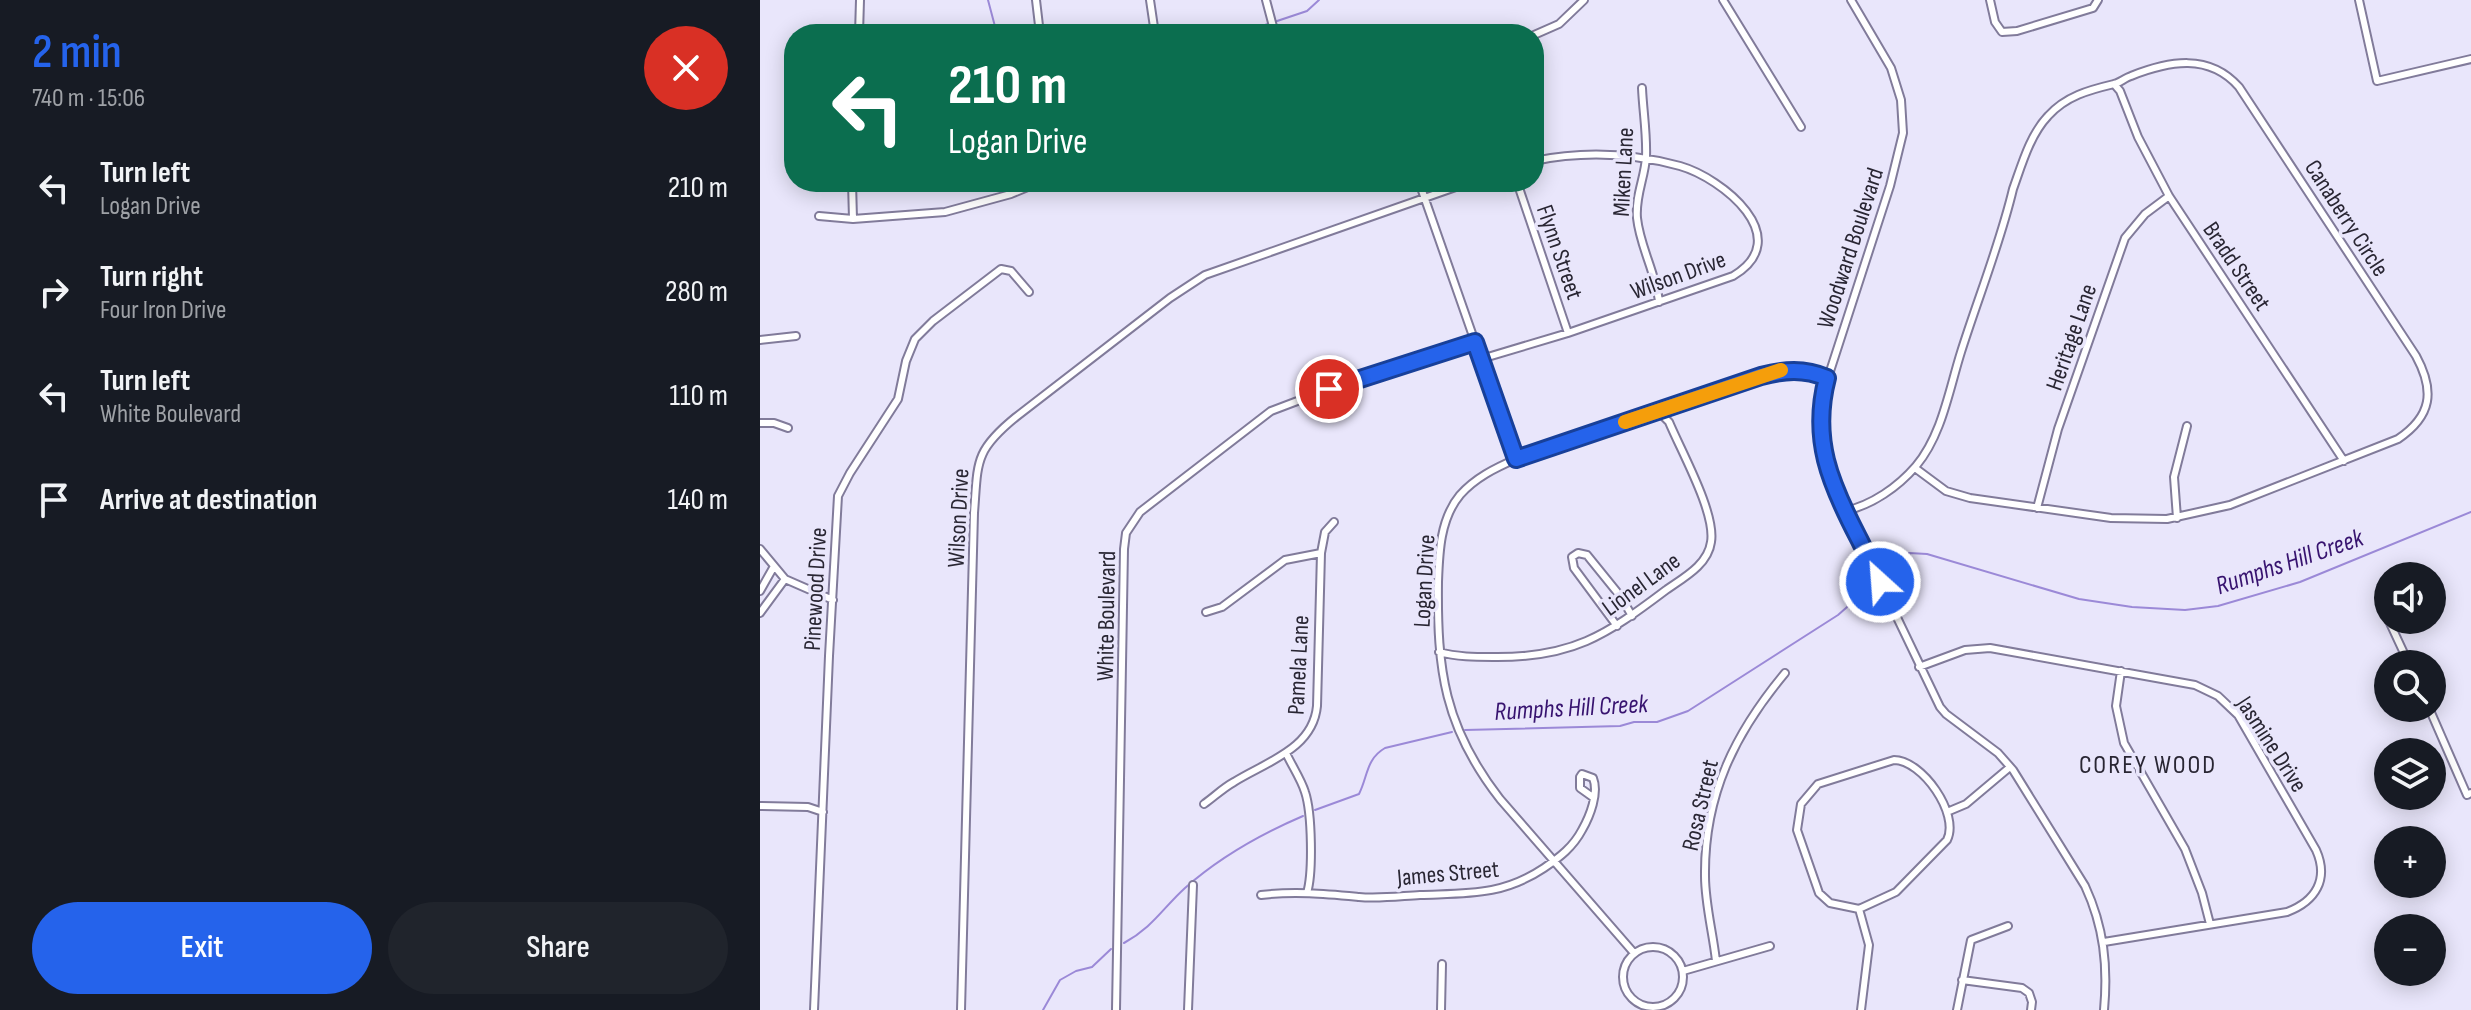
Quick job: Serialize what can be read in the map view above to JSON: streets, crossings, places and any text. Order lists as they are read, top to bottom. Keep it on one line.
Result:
{"streets":{"street":["Miken Lane","Canaberry Circle","Woodward Boulevard","Flynn Street","Bradd Street","Wilson Drive","Heritage Lane","Logan Drive","Lionel Lane","Pinewood Drive","White Boulevard","Pamela Lane","Jasmine Drive","Rosa Street","James Street"]},"crossings":[["Miken Lane","Wilson Drive"],["Canaberry Circle","Woodward Boulevard"],["Canaberry Circle","Bradd Street"],["Canaberry Circle","Heritage Lane"],["Woodward Boulevard","Logan Drive"],["Woodward Boulevard","Jasmine Drive"],["Flynn Street","Wilson Drive"],["Bradd Street","Heritage Lane"],["Logan Drive","Lionel Lane"],["Logan Drive","James Street"]],"districts":["COREY WOOD"],"water":["Rumphs Hill Creek"],"page":{"heading":["2 min","740 m · 15:06"],"turn":["210 m","Logan Drive"],"list":[{"name":"Turn left","note":"Logan Drive","value":"210 m"},{"name":"Turn right","note":"Four Iron Drive","value":"280 m"},{"name":"Turn left","note":"White Boulevard","value":"110 m"},{"name":"Arrive at destination","value":"140 m"}],"map_buttons":["+","−"],"buttons":["Exit","Share"]}}
